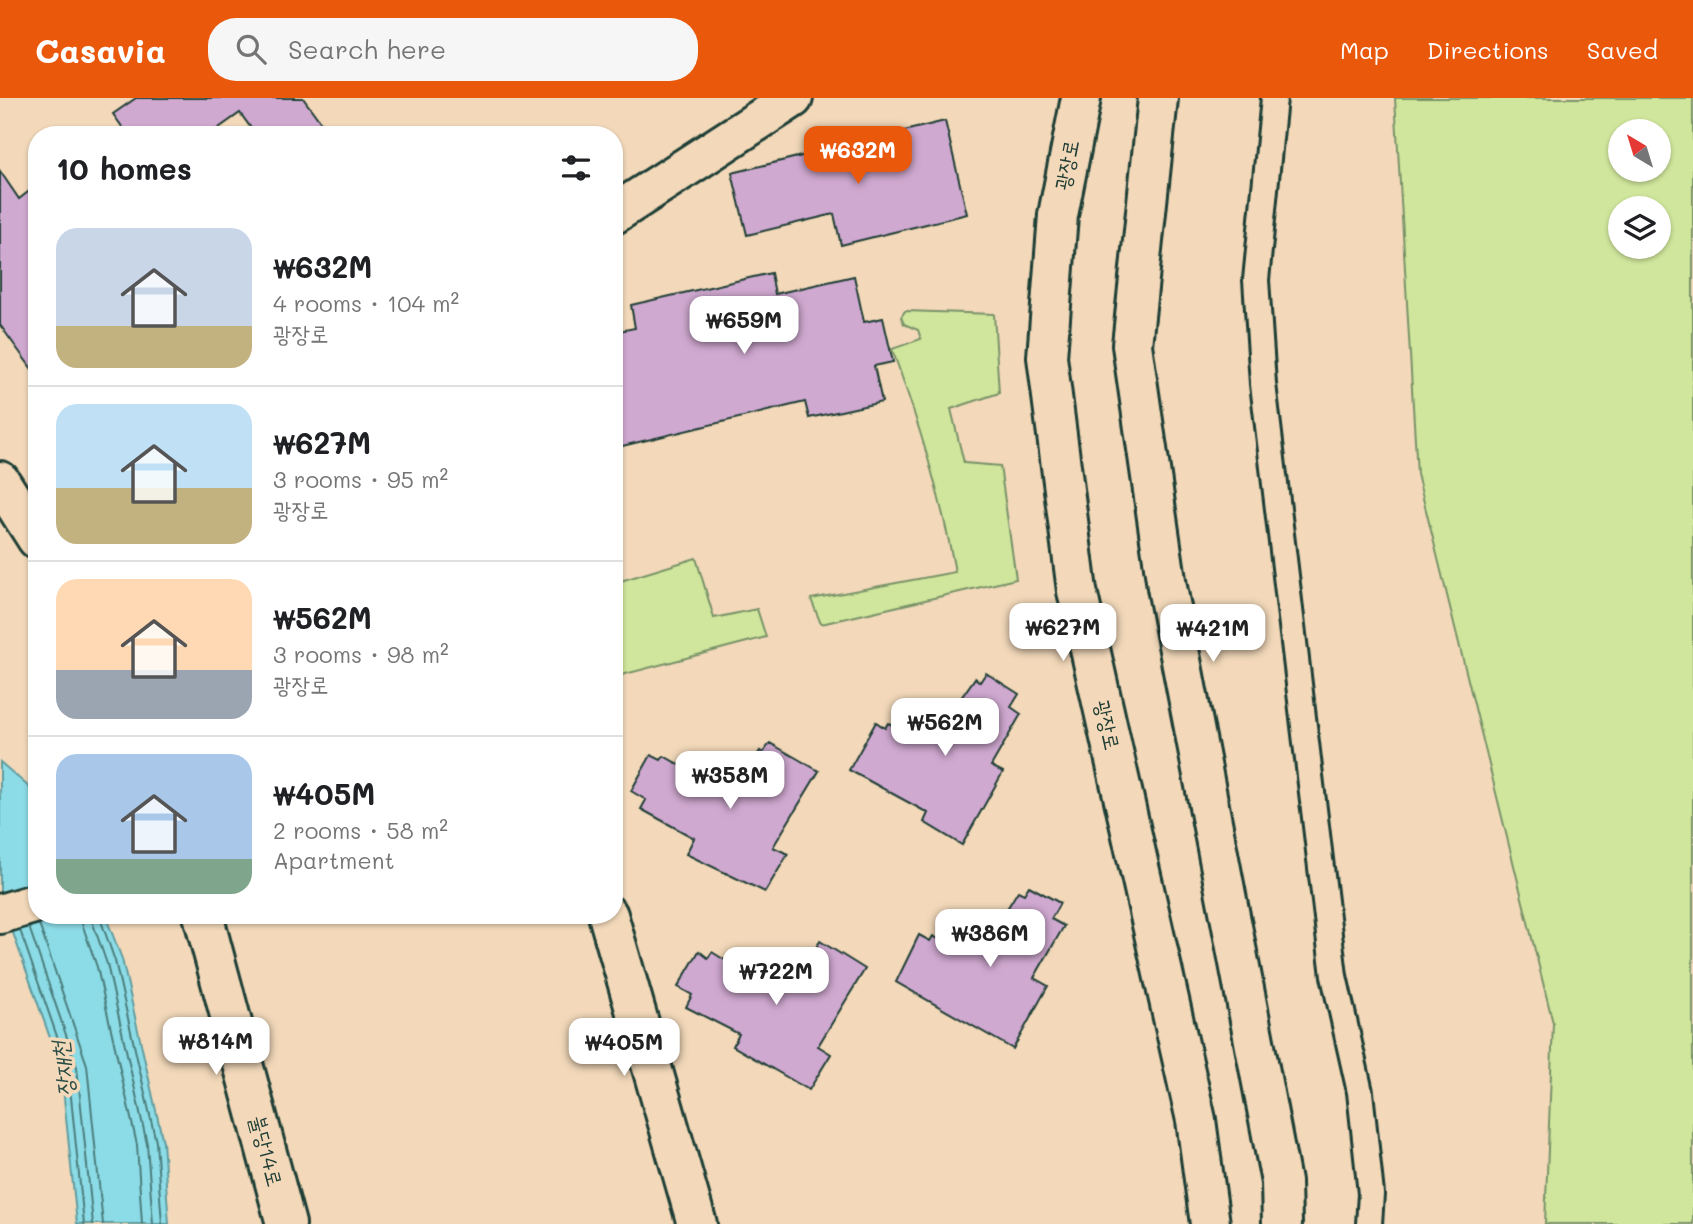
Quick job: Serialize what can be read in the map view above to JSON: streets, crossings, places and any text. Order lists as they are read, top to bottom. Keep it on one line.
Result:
{"streets":{"main road":["광장로","불당14로"]},"water":["장재천"],"north":"top left","page":{"header":"Casavia","search":"Search here","nav":["Map","Directions","Saved"],"price":["₩632M","₩659M","₩627M","₩421M","₩562M","₩358M","₩386M","₩722M","₩814M","₩405M"],"heading":"10 homes","list":[{"name":"₩632M","note":"4 rooms · 104 m² · 광장로"},{"name":"₩627M","note":"3 rooms · 95 m² · 광장로"},{"name":"₩562M","note":"3 rooms · 98 m² · 광장로"},{"name":"₩405M","note":"2 rooms · 58 m² · Apartment"}]}}
